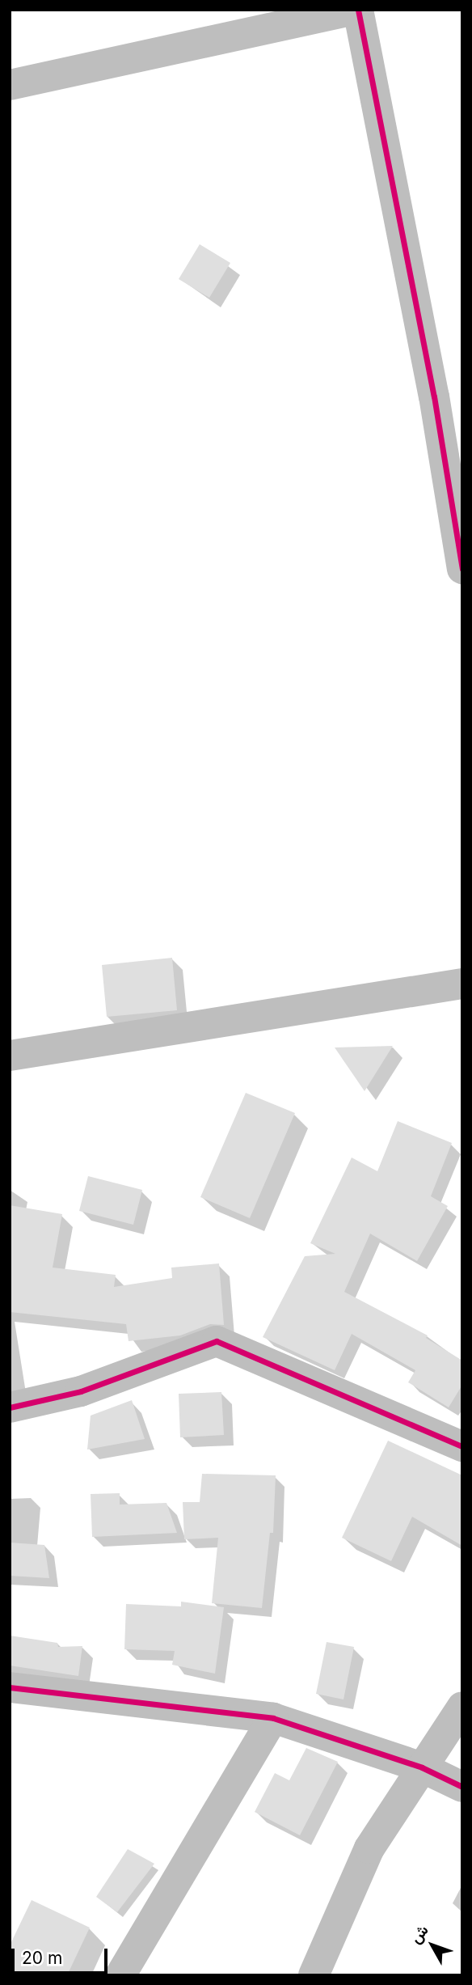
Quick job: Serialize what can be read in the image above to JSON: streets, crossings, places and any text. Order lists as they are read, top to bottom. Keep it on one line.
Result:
{"scale_bar":"20 m","north":"top left"}
